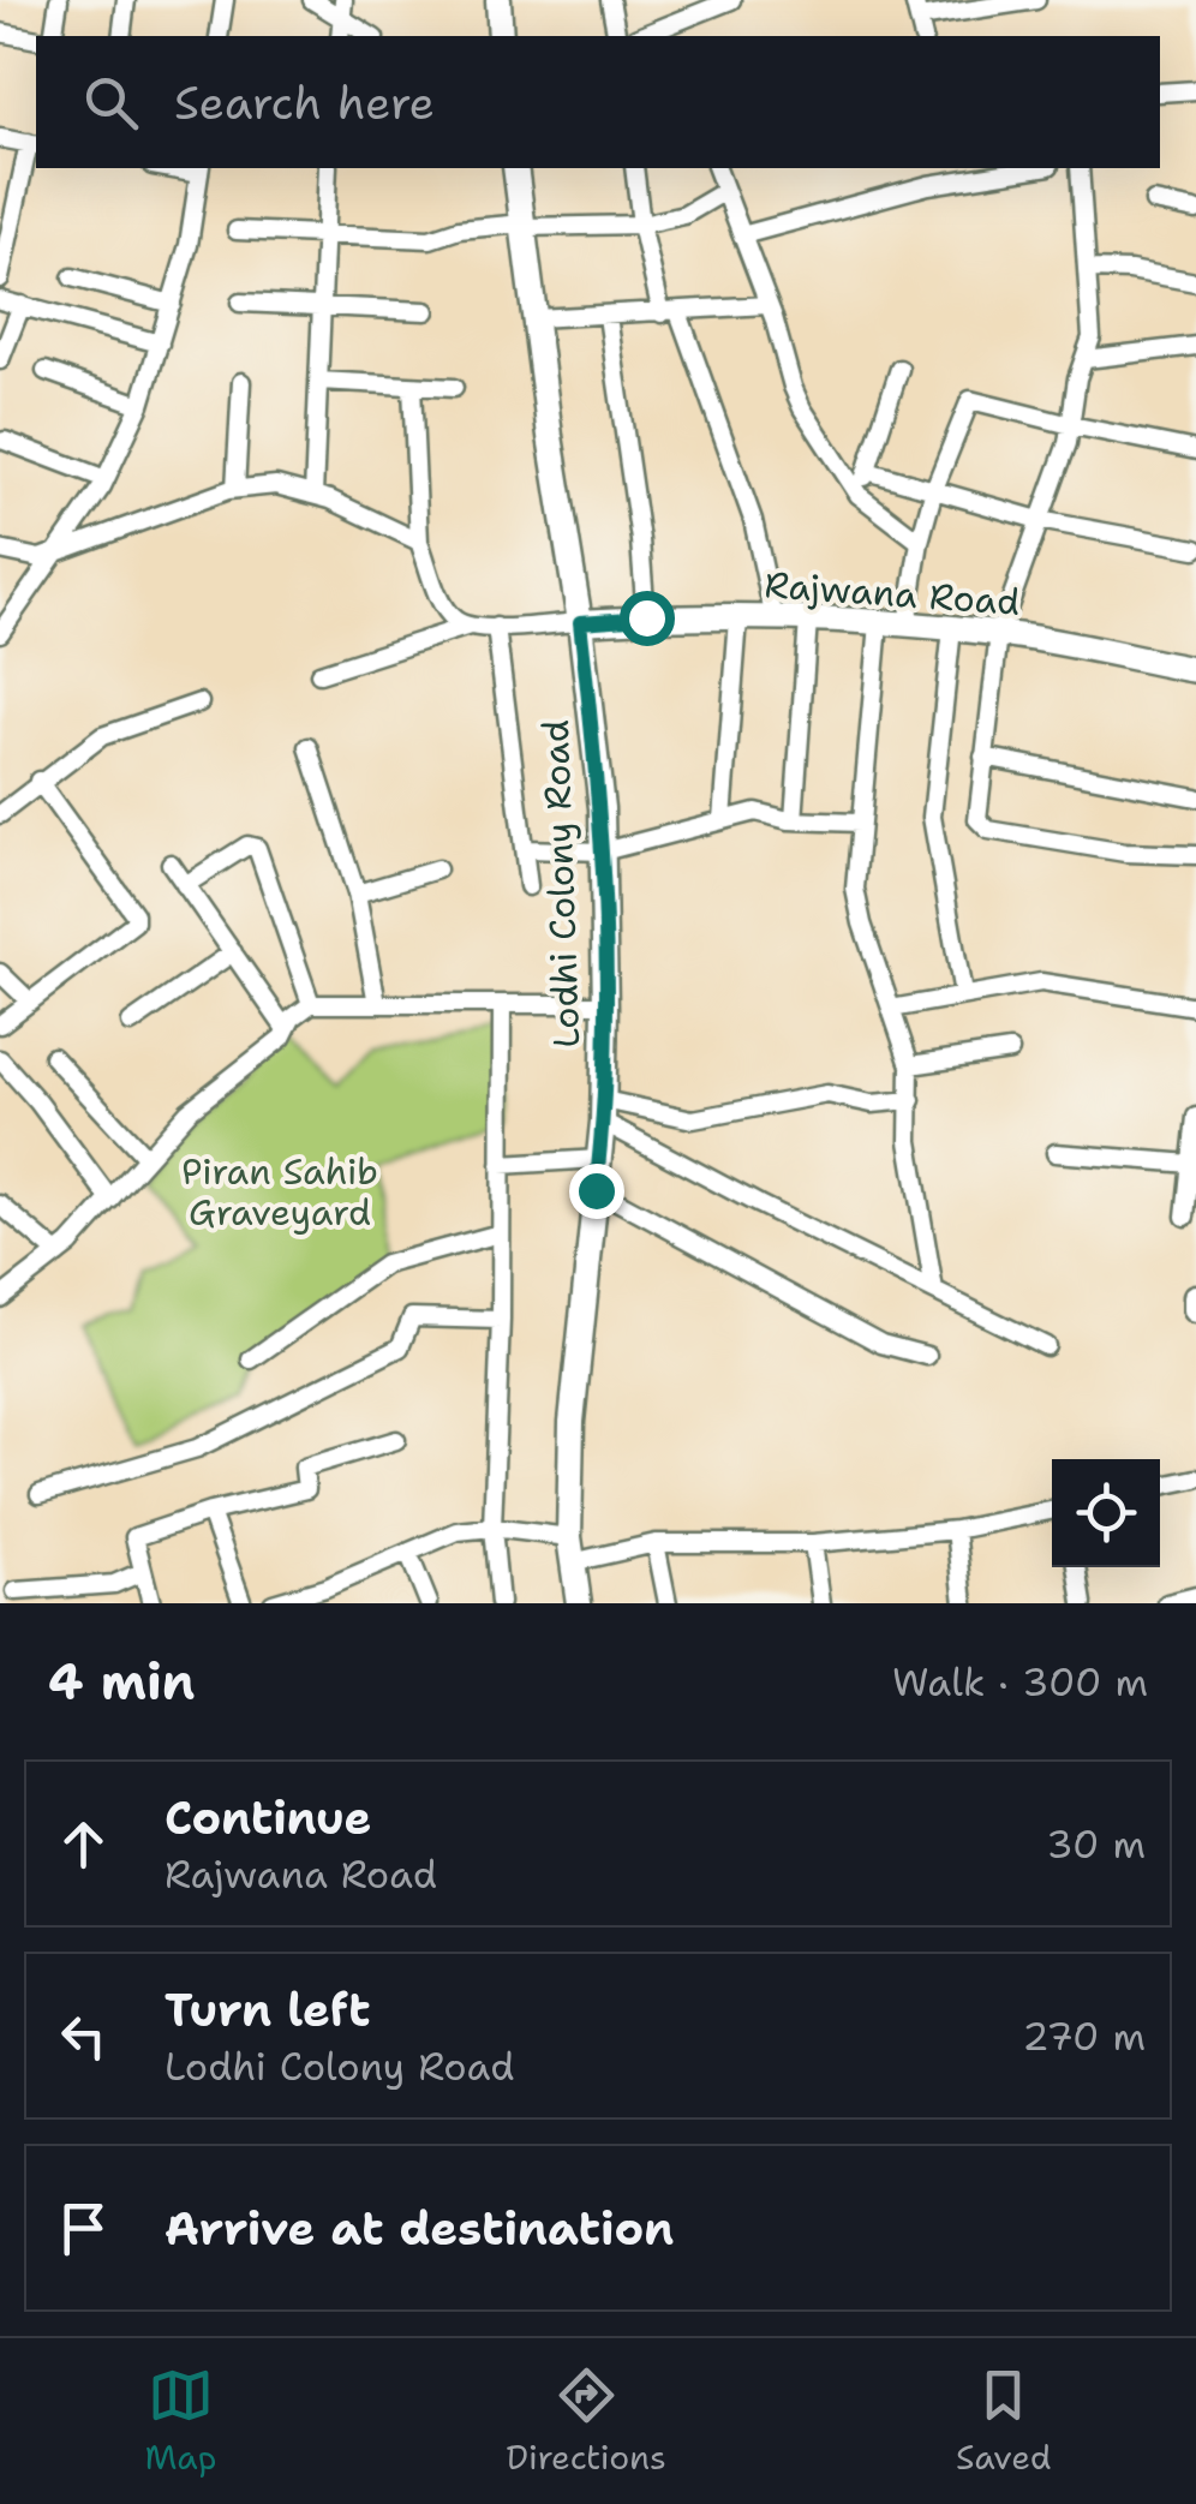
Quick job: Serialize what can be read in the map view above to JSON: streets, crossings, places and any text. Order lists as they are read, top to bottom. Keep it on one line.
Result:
{"streets":{"main road":["Rajwana Road","Lodhi Colony Road"]},"crossings":[["Rajwana Road","Lodhi Colony Road"]],"parks":["Piran Sahib Graveyard"],"page":{"search":"Search here","heading":["4 min","Walk · 300 m"],"list":[["Continue","Rajwana Road","30 m"],["Turn left","Lodhi Colony Road","270 m"],"Arrive at destination"],"nav":["Map","Directions","Saved"]}}
